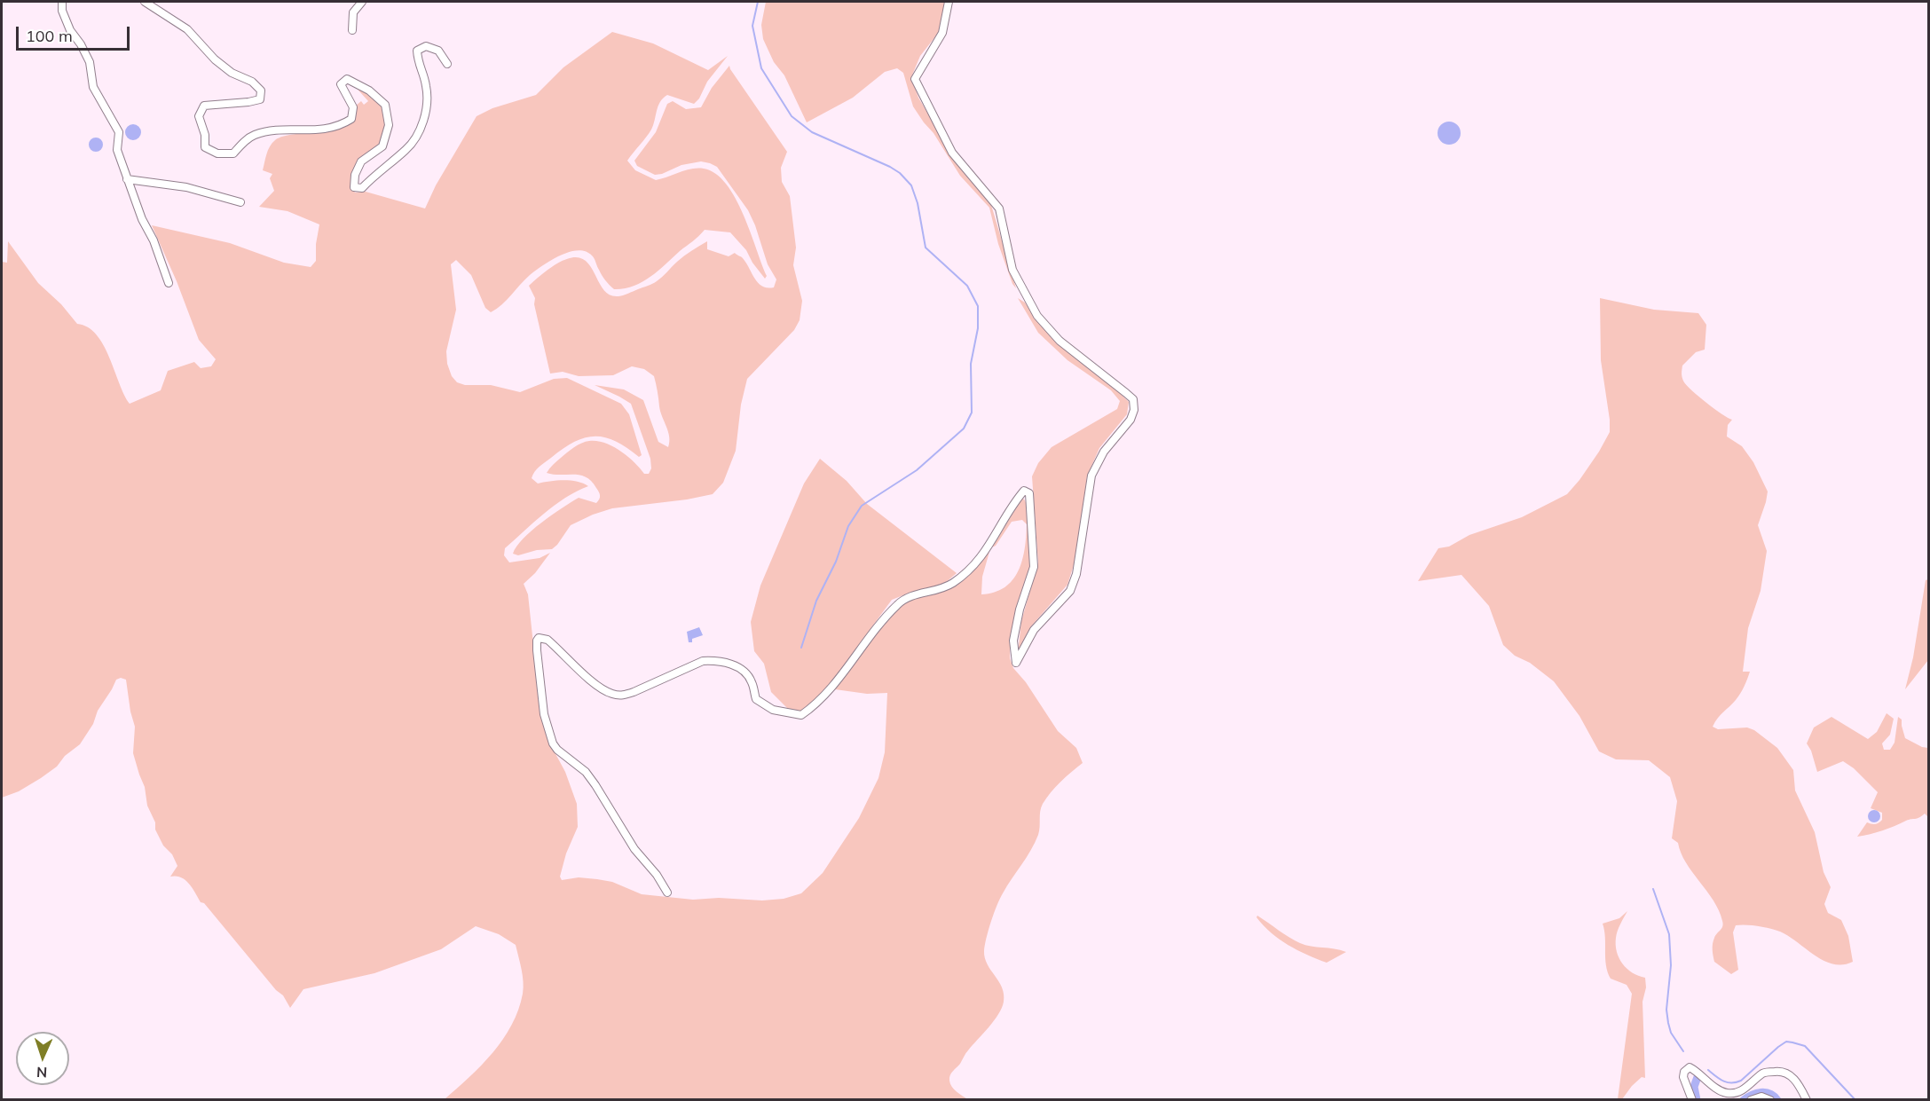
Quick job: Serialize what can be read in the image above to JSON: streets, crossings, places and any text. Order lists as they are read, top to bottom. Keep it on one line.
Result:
{"scale_bar":"100 m","north":"bottom"}
